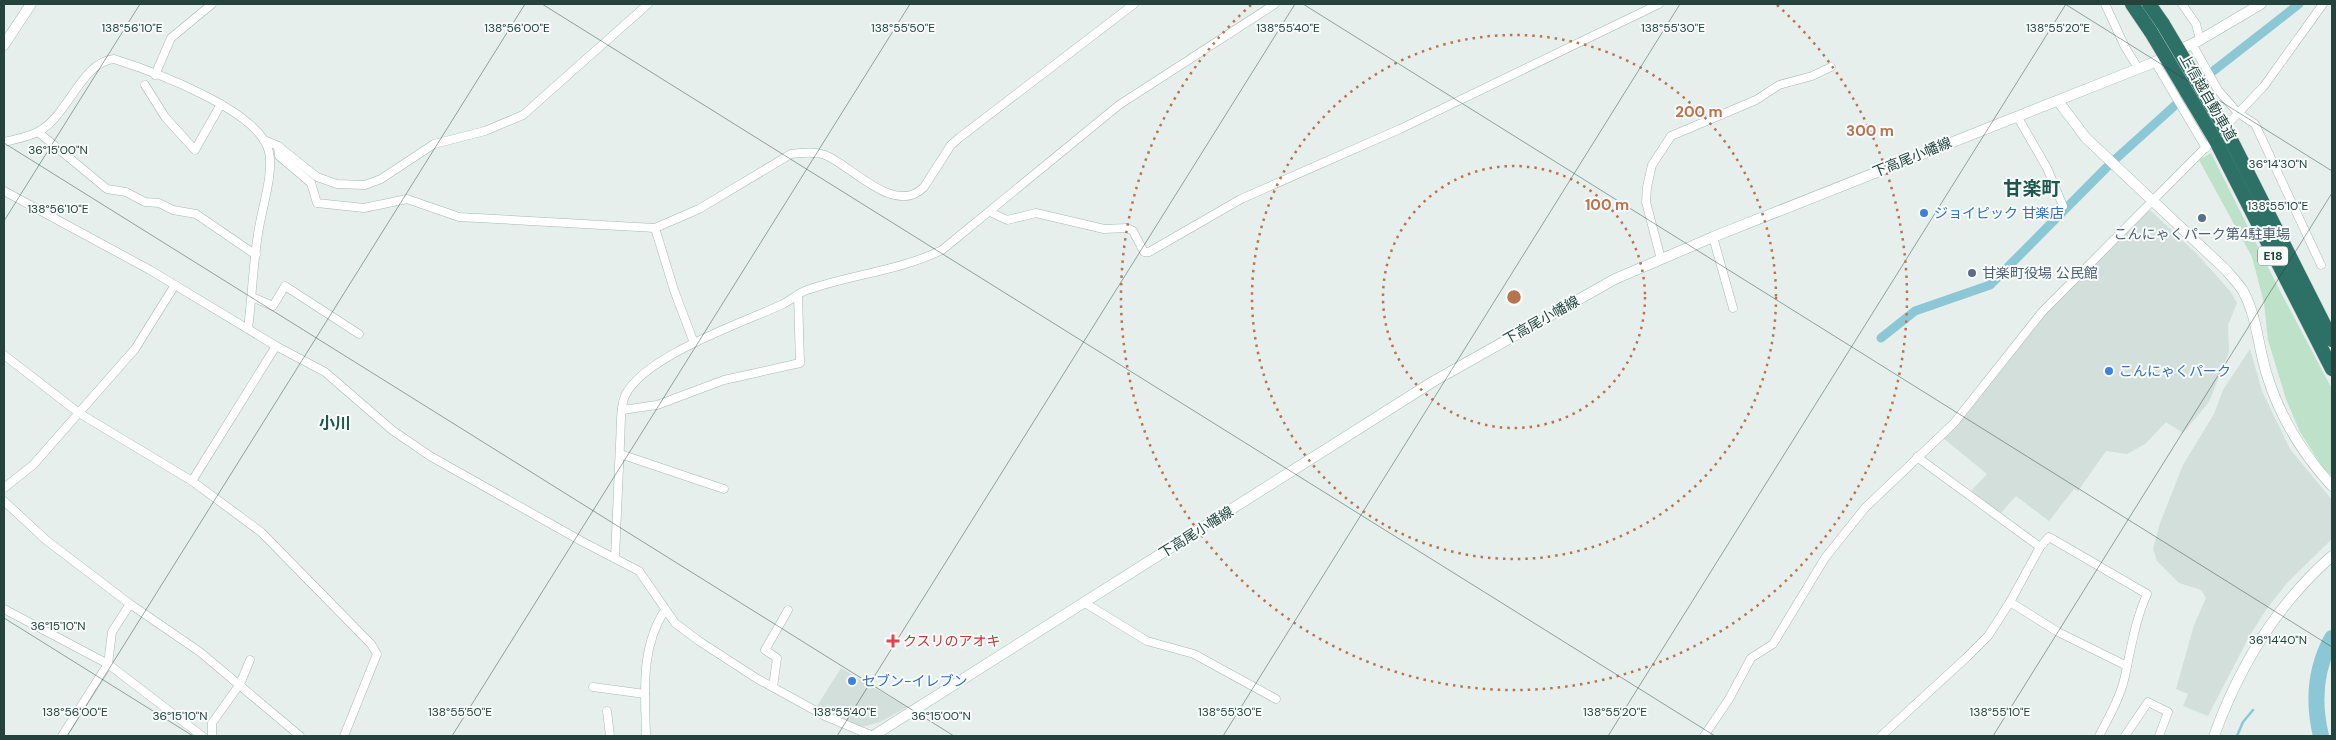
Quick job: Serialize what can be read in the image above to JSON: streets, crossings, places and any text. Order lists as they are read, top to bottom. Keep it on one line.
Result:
{"streets":{"highway":["上信越自動車道","E18"],"main road":["下高尾小幡線"]},"districts":["甘楽町","小川"],"places":{"other":["ジョイピック 甘楽店","こんにゃくパーク第4駐車場","甘楽町役場 公民館","こんにゃくパーク","セブン-イレブン"],"health":["クスリのアオキ"]},"coordinates":["138°56'10\"E","138°56'00\"E","138°55'50\"E","138°55'40\"E","138°55'30\"E","138°55'20\"E","36°15'00\"N","36°14'30\"N","138°55'10\"E","36°15'10\"N","36°14'40\"N"],"rings":["200 m","300 m","100 m"]}
